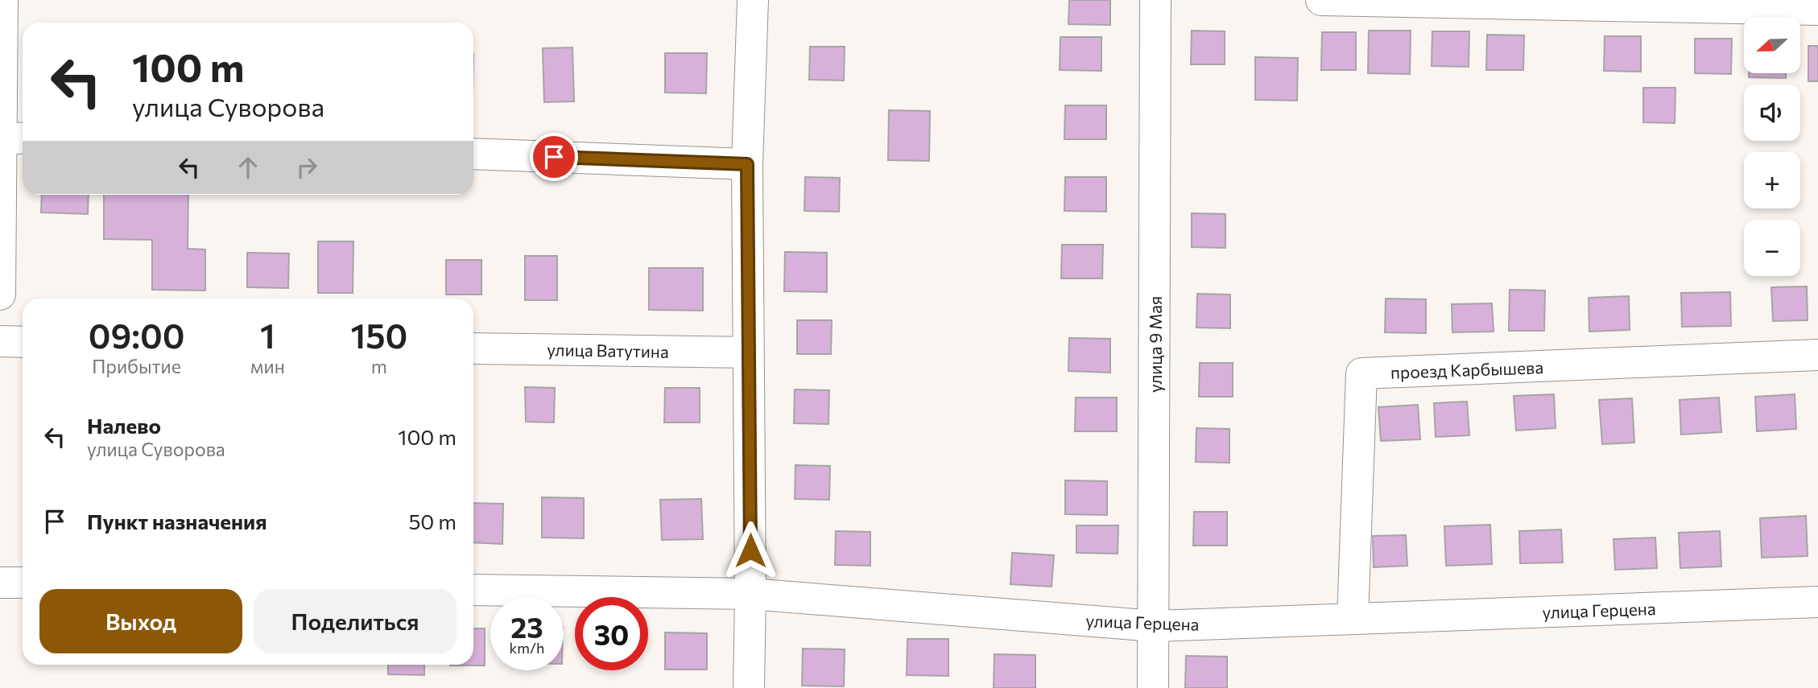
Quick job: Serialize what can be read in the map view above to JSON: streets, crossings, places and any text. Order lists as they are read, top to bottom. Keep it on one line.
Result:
{"streets":{"street":["улица 9 Мая","улица Ватутина","проезд Карбышева","улица Герцена"]},"crossings":[["улица 9 Мая","улица Герцена"],["проезд Карбышева","улица Герцена"]],"north":"left","page":{"map_buttons":["+","−"],"turn":["100 m","улица Суворова"],"eta":["09:00","Прибытие","1","мин","150","m"],"list":[{"name":"Налево","note":"улица Суворова","value":"100 m"},{"name":"Пункт назначения","value":"50 m"}],"buttons":["Выход","Поделиться"],"speed":"23 km/h","limit":"30"}}
